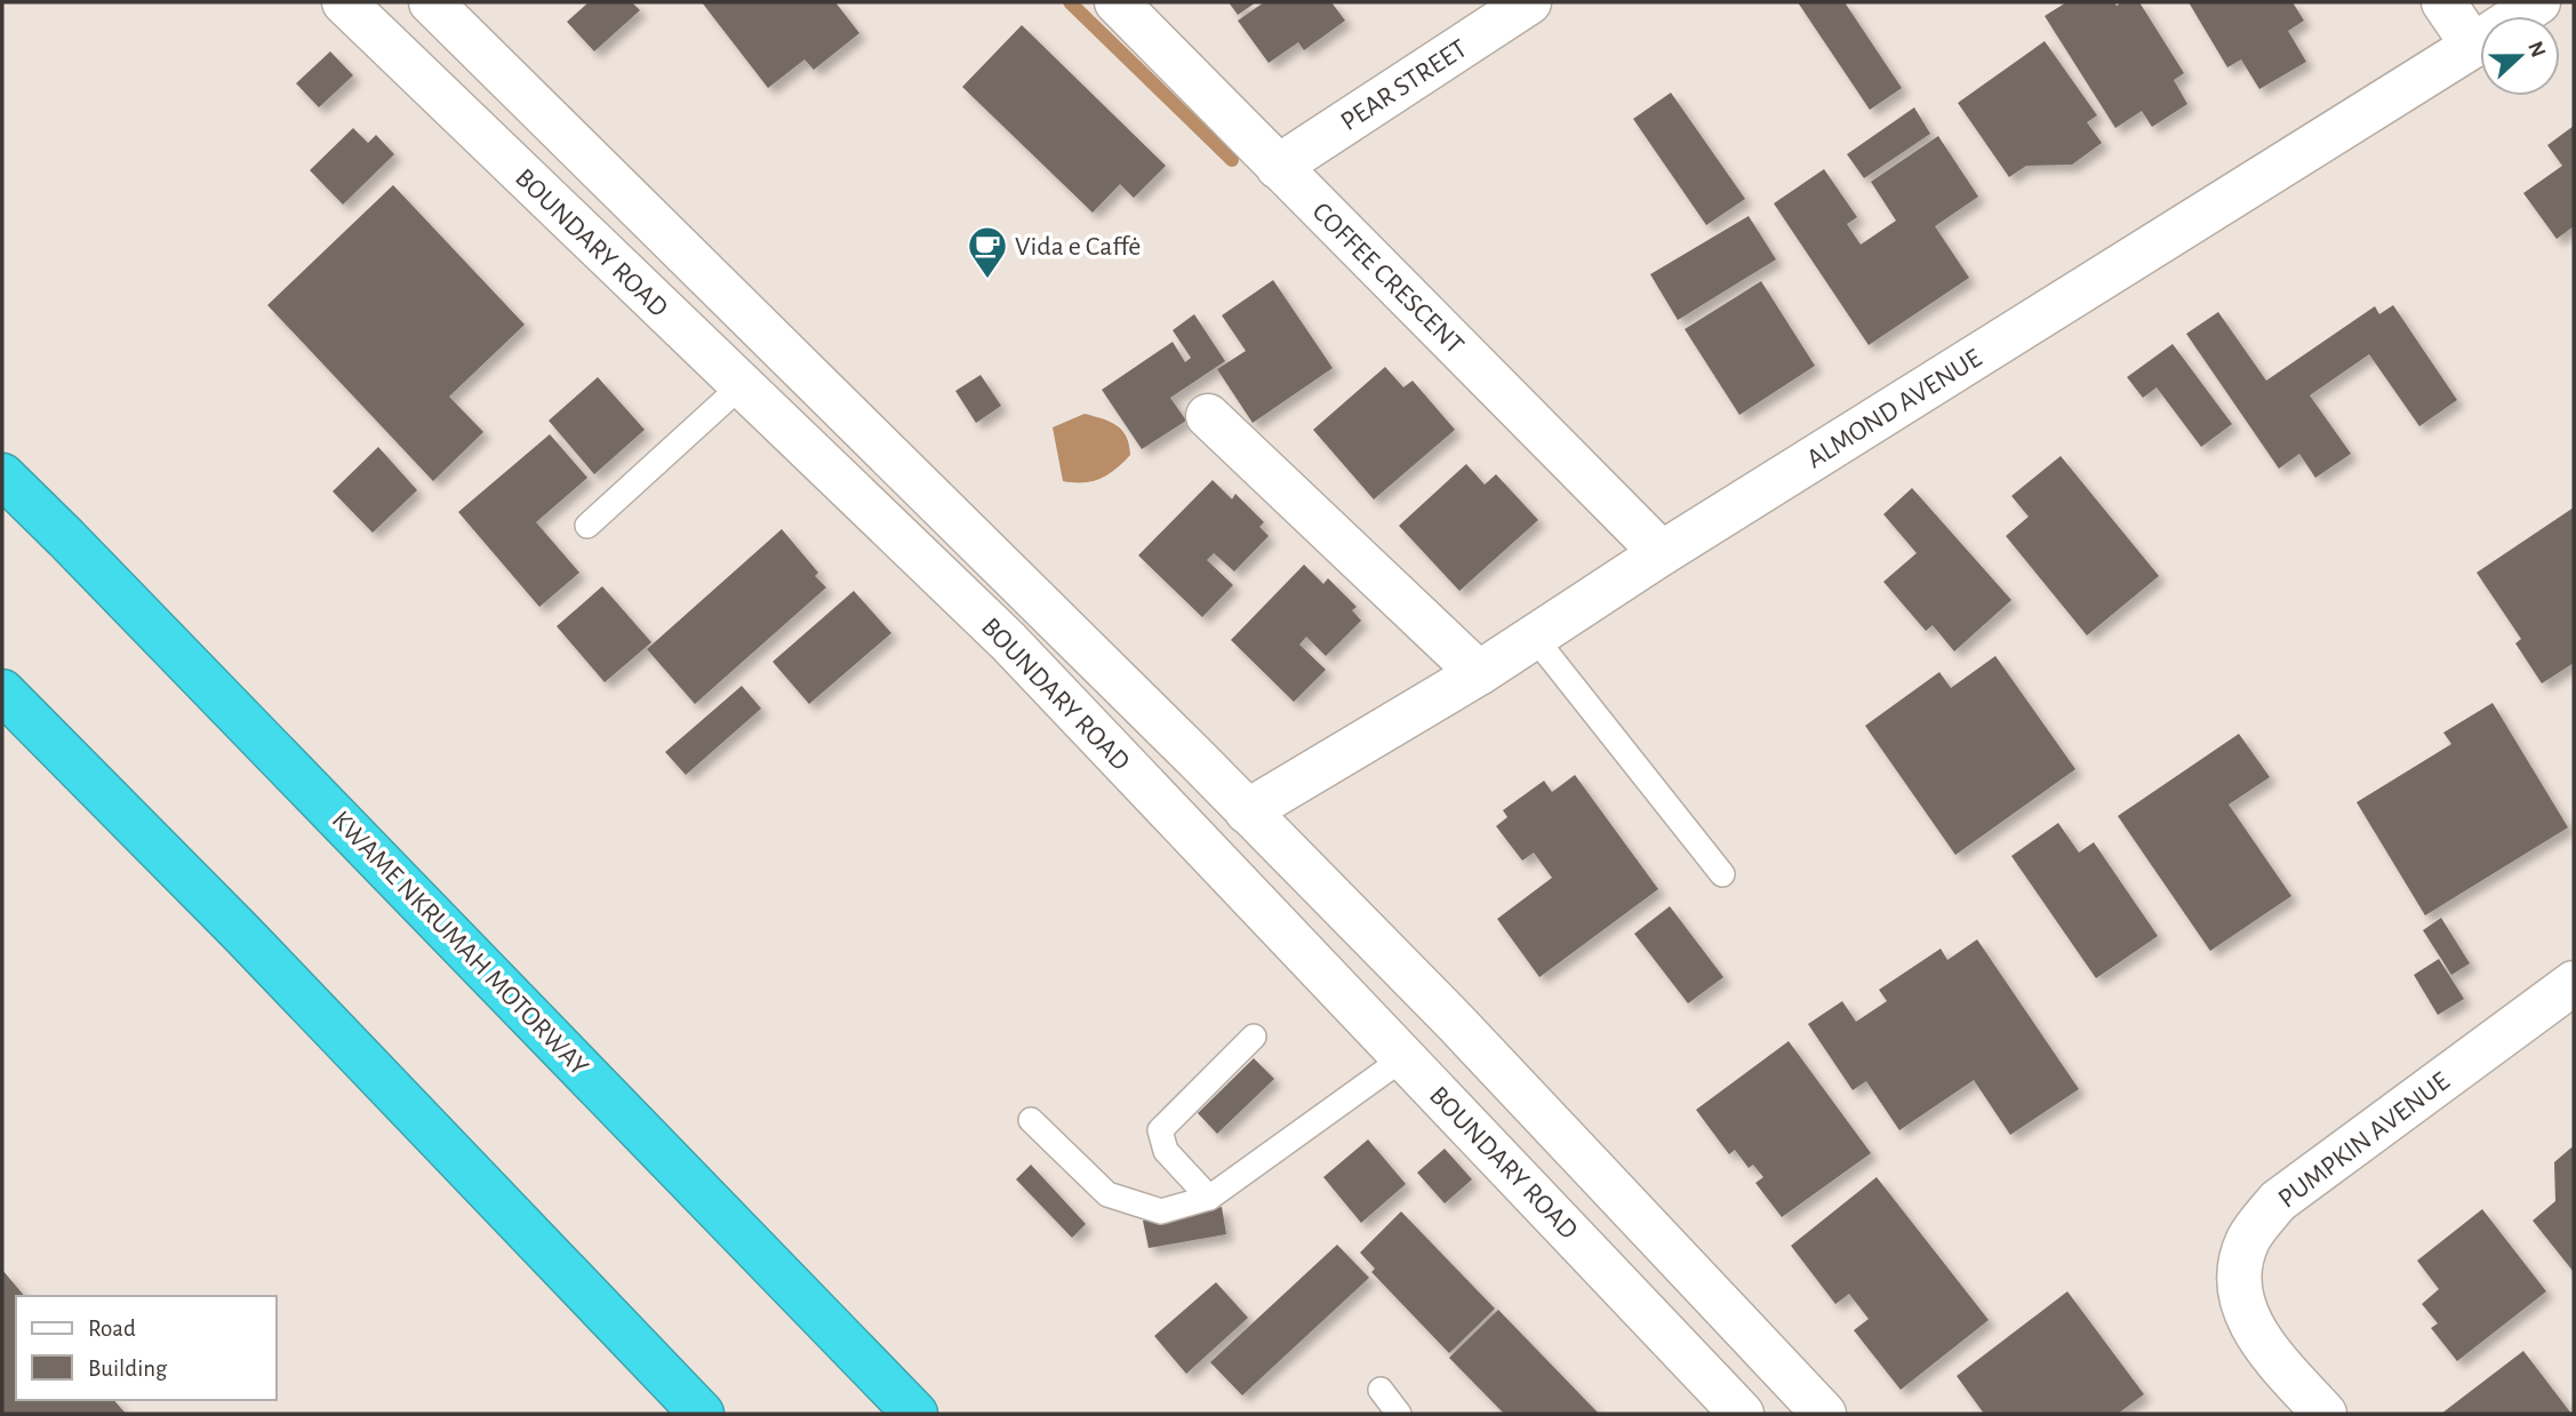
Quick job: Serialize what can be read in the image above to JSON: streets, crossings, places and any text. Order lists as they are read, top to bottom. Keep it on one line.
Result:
{"streets":{"highway":["KWAME NKRUMAH MOTORWAY"],"main road":["PEAR STREET","BOUNDARY ROAD","COFFEE CRESCENT","ALMOND AVENUE","PUMPKIN AVENUE"]},"crossings":[["PEAR STREET","COFFEE CRESCENT"],["BOUNDARY ROAD","ALMOND AVENUE"],["COFFEE CRESCENT","ALMOND AVENUE"]],"places":{"cafe":["Vida e Caffė"]},"legend":["Road","Building"],"north":"right"}
